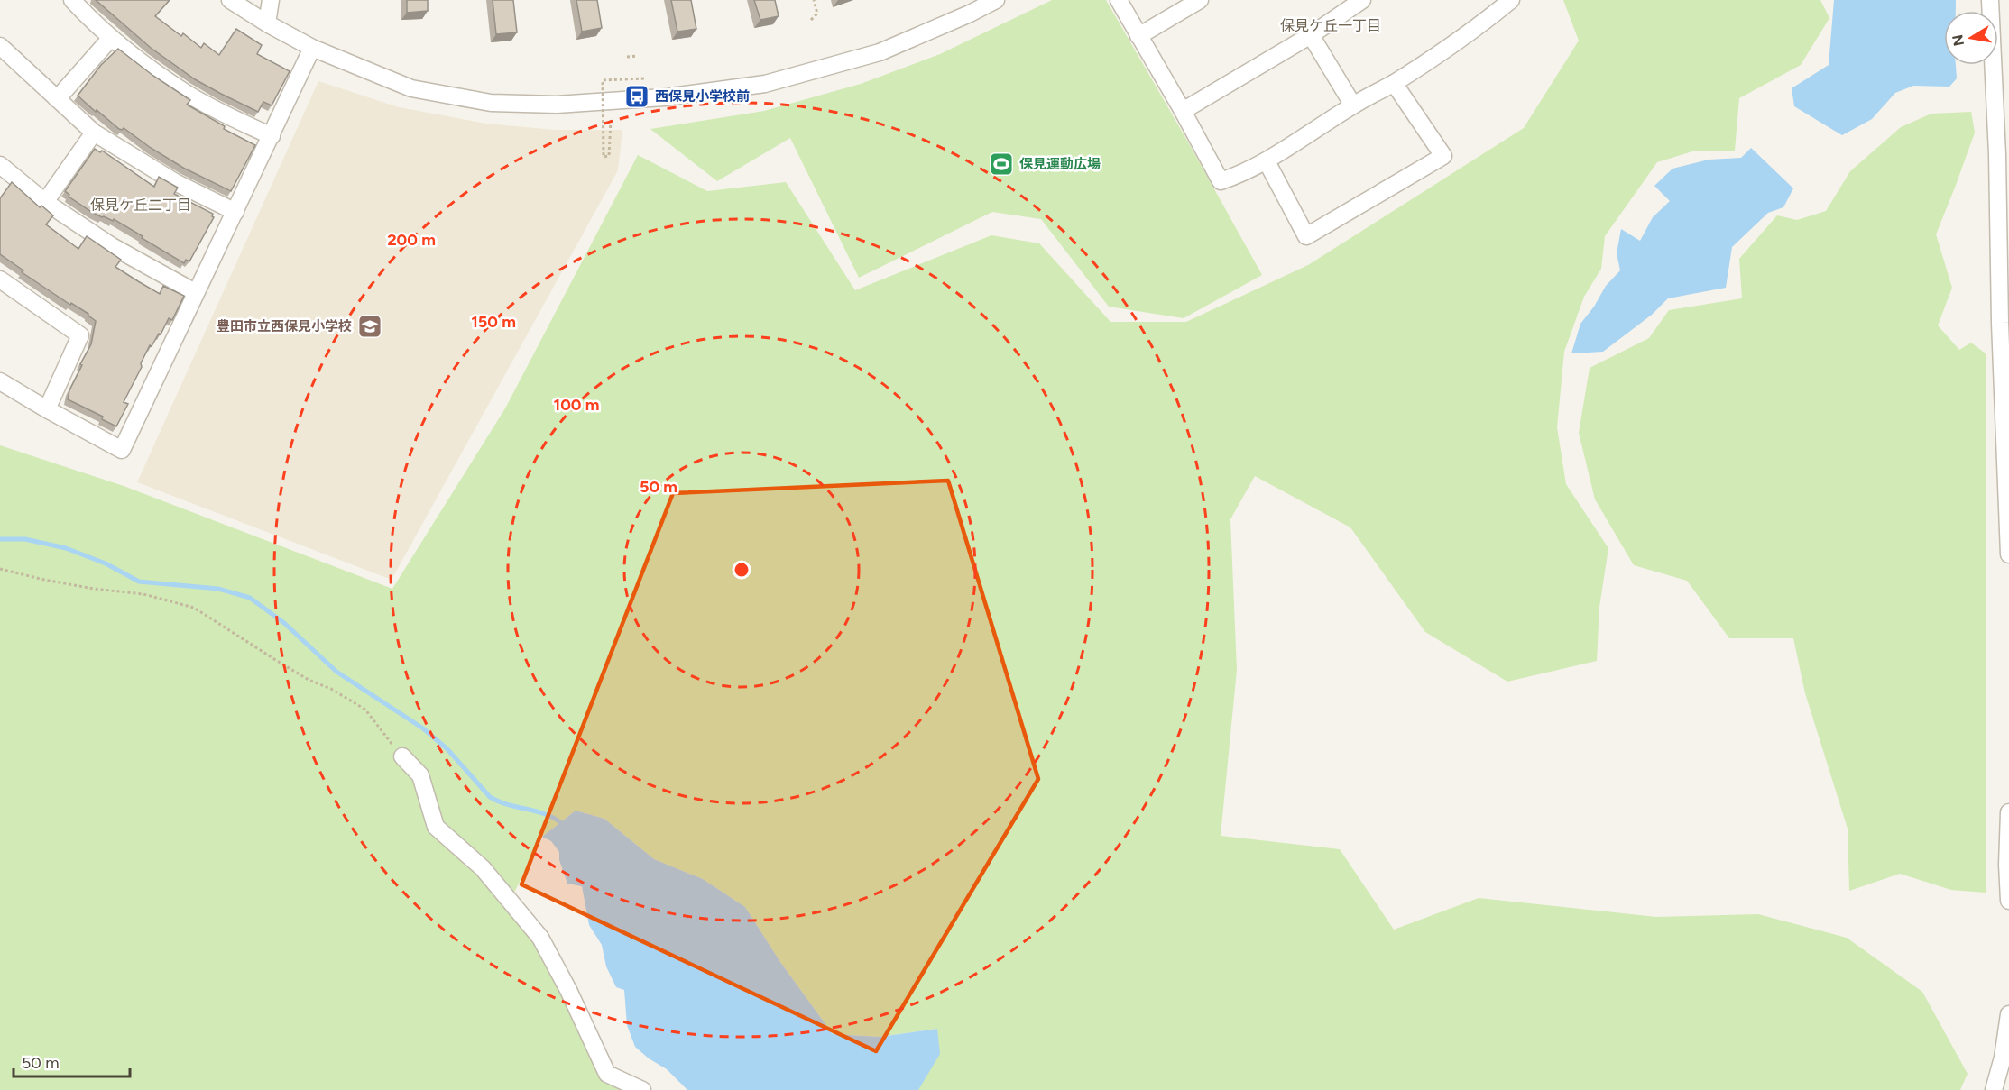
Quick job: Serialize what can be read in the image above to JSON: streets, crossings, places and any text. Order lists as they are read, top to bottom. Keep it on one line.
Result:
{"districts":["保見ケ丘一丁目","保見ケ丘二丁目"],"places":{"bus stop":["西保見小学校前"],"sports":["保見運動広場"],"school or university":["豊田市立西保見小学校"]},"scale_bar":"50 m","north":"left","rings":["200 m","150 m","100 m","50 m"]}
